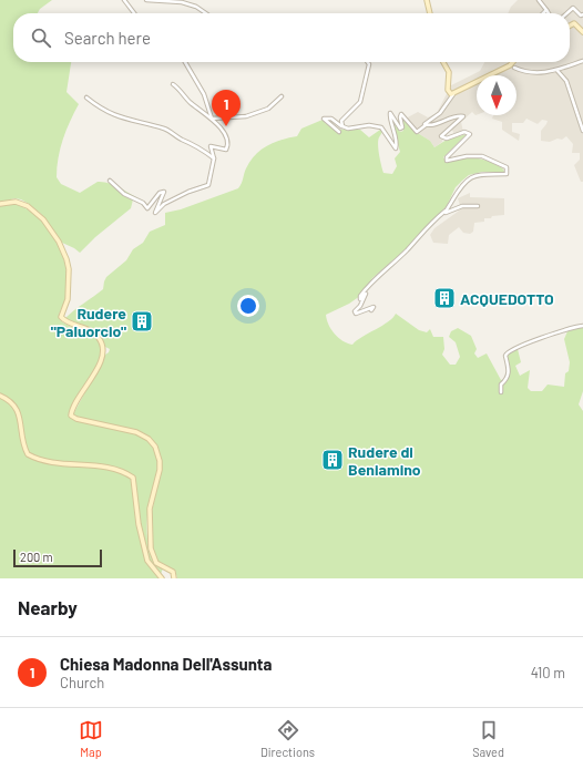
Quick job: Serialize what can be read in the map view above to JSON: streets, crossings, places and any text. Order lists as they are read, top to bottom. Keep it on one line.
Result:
{"places":{"building":["ACQUEDOTTO","Rudere \"Paluorcio\"","Rudere di Beniamino"]},"scale_bar":"200 m","north":"bottom","page":{"search":"Search here","pins":"1","scale":"200 m","heading":"Nearby","list":[{"mark":"1","name":"Chiesa Madonna Dell'Assunta","note":"Church","value":"410 m"}],"nav":["Map","Directions","Saved"]}}
